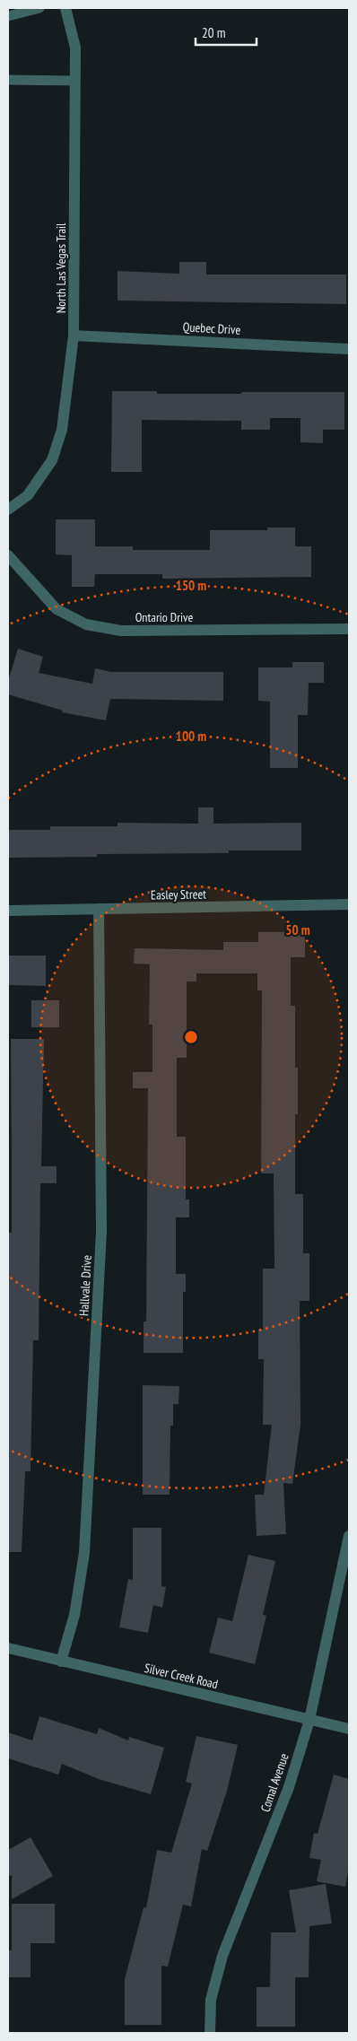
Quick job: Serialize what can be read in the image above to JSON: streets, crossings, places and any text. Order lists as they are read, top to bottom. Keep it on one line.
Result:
{"streets":{"street":["North Las Vegas Trail","Quebec Drive","Ontario Drive","Easley Street","Hallvale Drive","Silver Creek Road","Comal Avenue"]},"crossings":[["North Las Vegas Trail","Quebec Drive"],["Easley Street","Hallvale Drive"],["Hallvale Drive","Silver Creek Road"],["Silver Creek Road","Comal Avenue"]],"scale_bar":"20 m","rings":["150 m","100 m","50 m"]}
